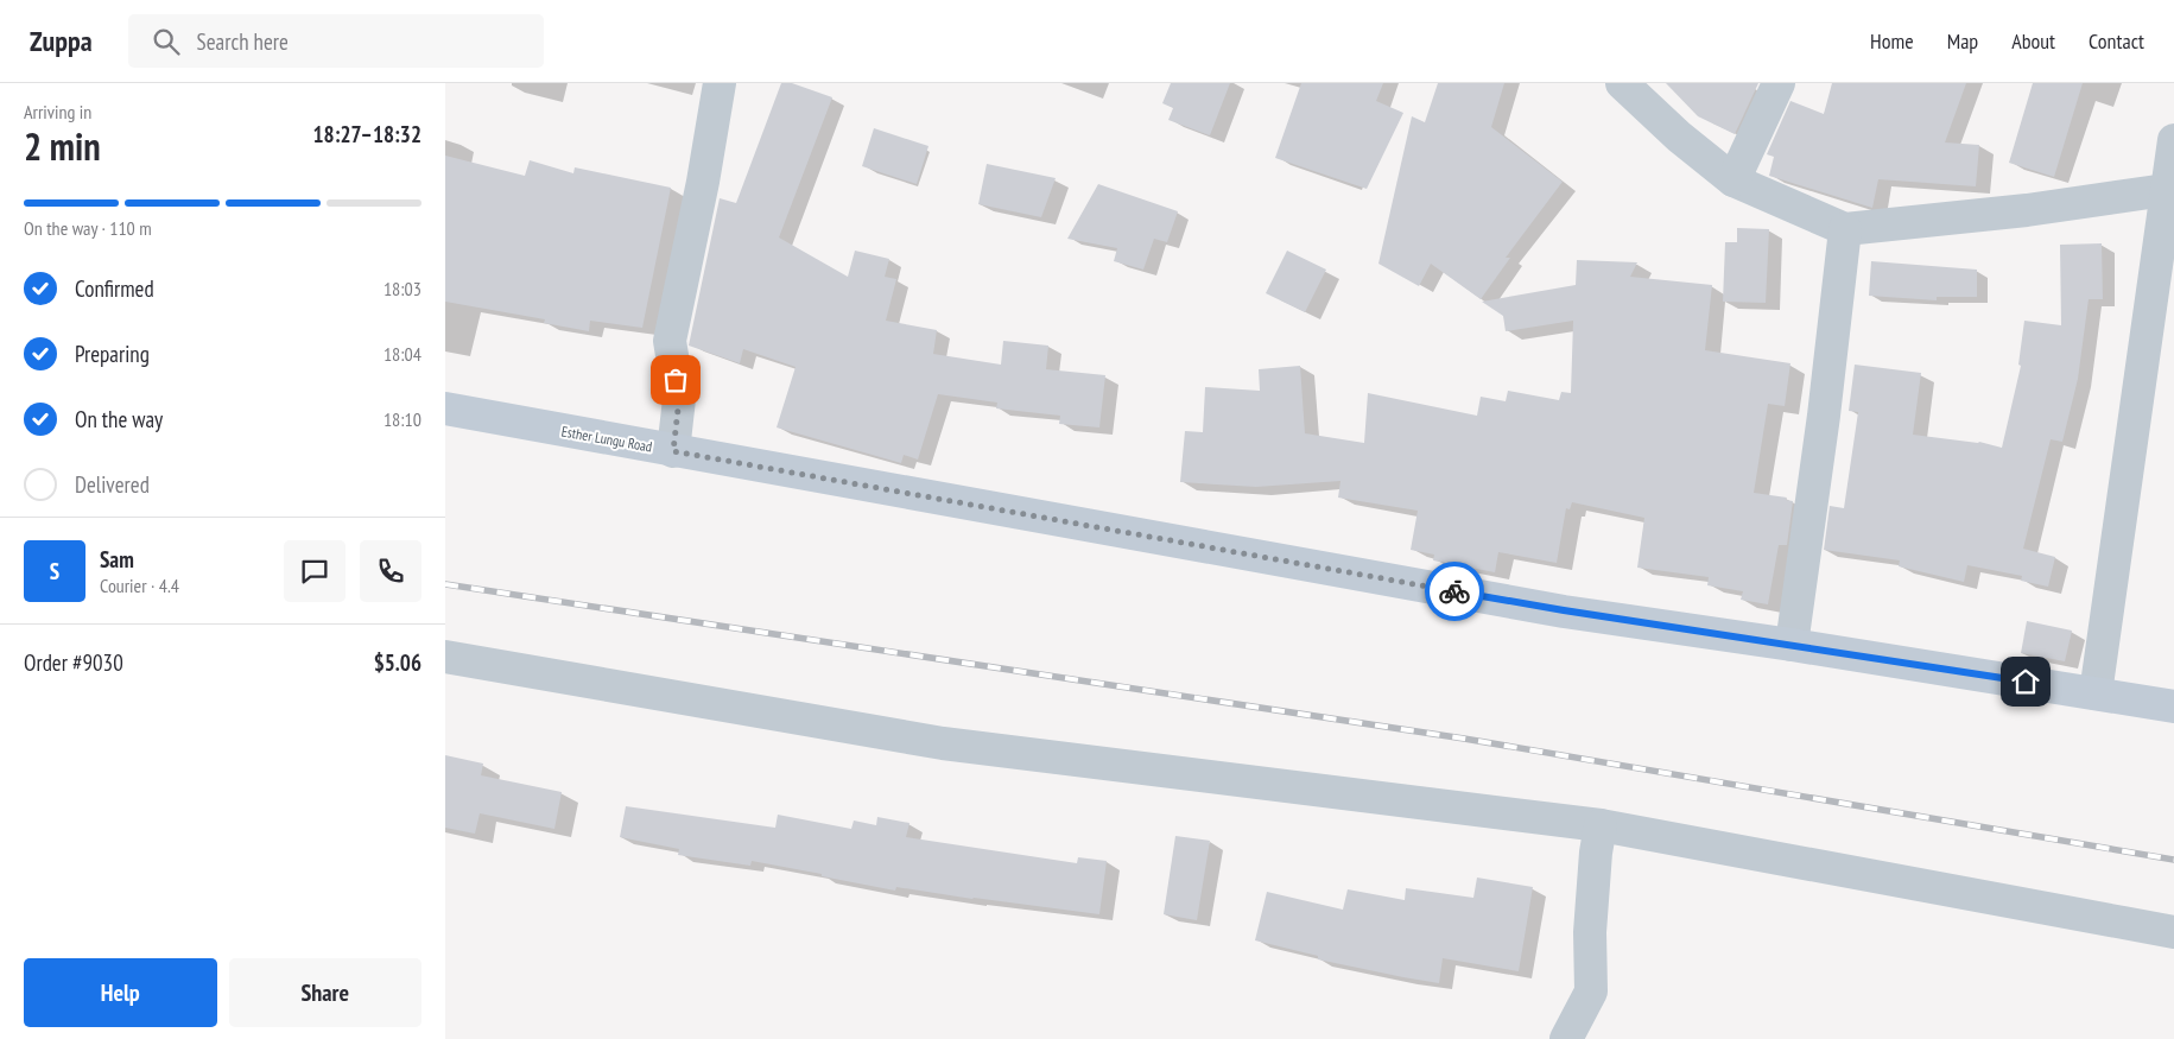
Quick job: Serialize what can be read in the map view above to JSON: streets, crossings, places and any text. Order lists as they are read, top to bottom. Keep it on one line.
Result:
{"streets":{"street":["Esther Lungu Road"]},"page":{"header":"Zuppa","search":"Search here","nav":["Home","Map","About","Contact"],"heading":["2 min","Arriving in","18:27–18:32"],"panel":["Sam","Courier · 4.4","Order #9030","$5.06"],"bar":"On the way · 110 m","list":[["Confirmed","18:03"],["Preparing","18:04"],["On the way","18:10"],"Delivered"],"round":"S","buttons":["Help","Share"]}}
